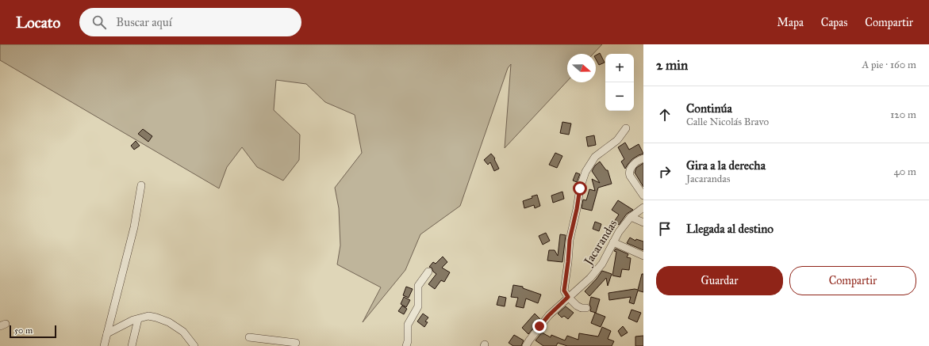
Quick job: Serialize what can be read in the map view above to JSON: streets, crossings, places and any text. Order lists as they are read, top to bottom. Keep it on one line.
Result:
{"streets":{"street":["Jacarandas"]},"scale_bar":"50 m","north":"right","page":{"header":"Locato","search":"Buscar aquí","nav":["Mapa","Capas","Compartir"],"heading":["2 min","A pie · 160 m"],"map_buttons":["+","−"],"list":[["Continúa","Calle Nicolás Bravo","120 m"],["Gira a la derecha","Jacarandas","40 m"],"Llegada al destino"],"buttons":["Guardar","Compartir"],"scale":"50 m"}}
